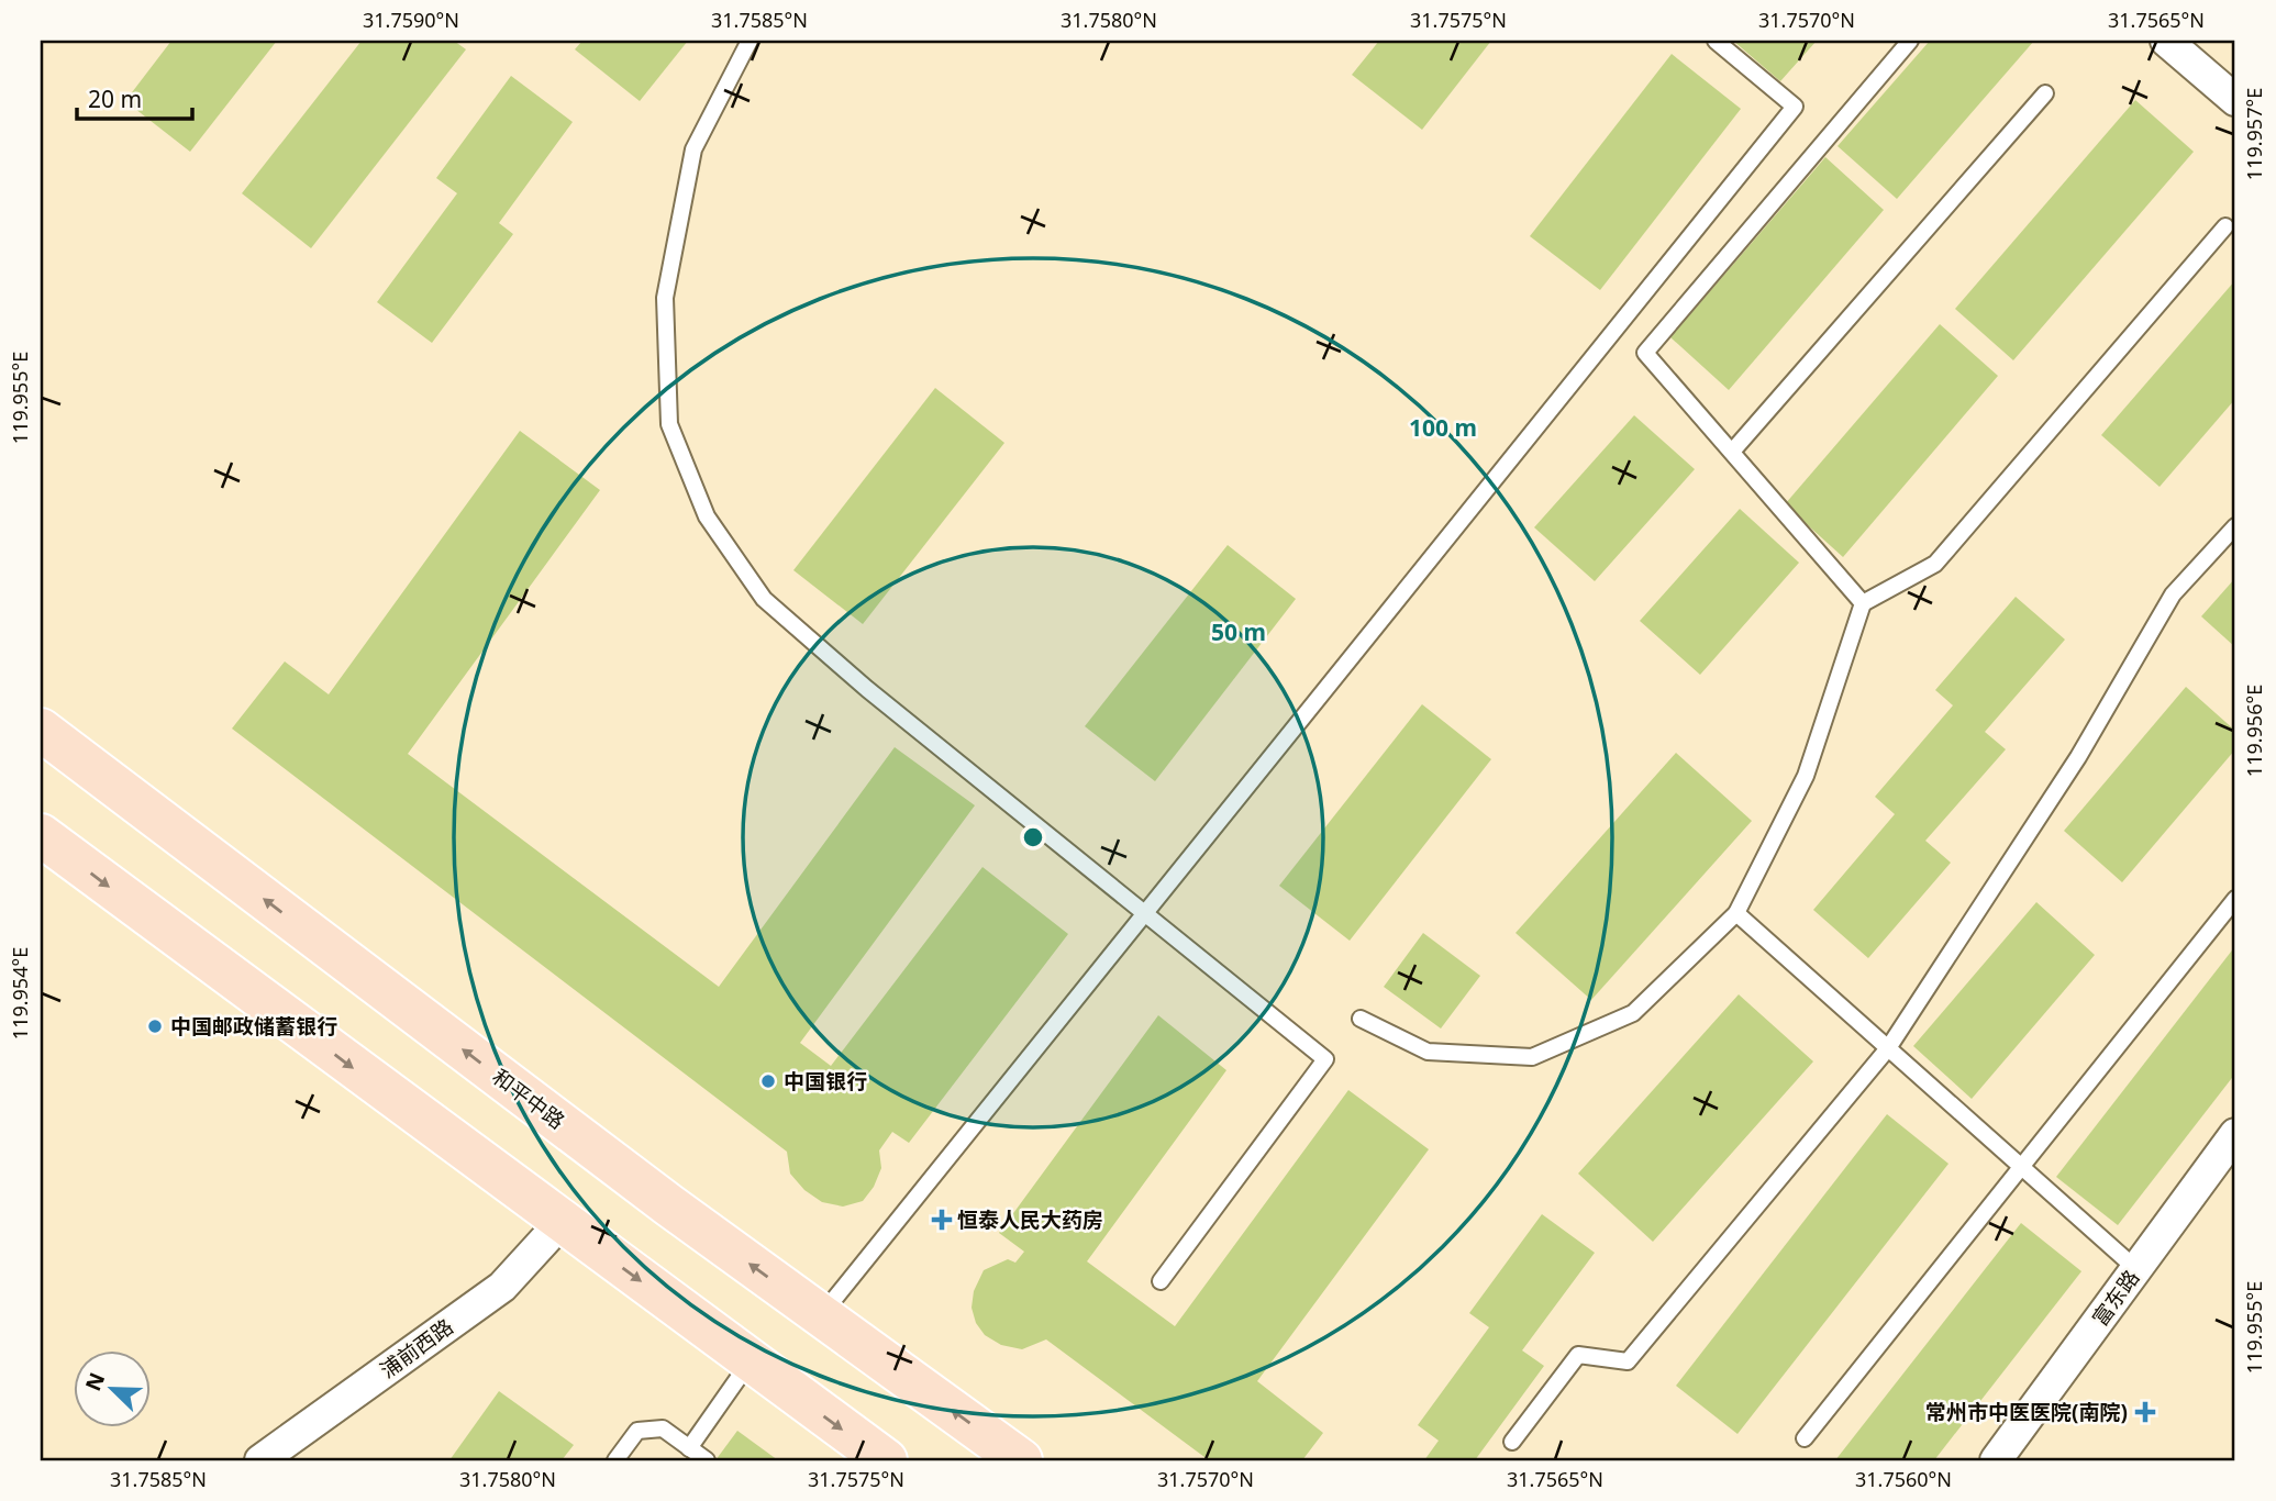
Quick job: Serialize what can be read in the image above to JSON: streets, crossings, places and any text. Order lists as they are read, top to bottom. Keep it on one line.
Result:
{"streets":{"main road":["和平中路"],"street":["富东路","浦前西路"]},"places":{"other":["中国邮政储蓄银行","中国银行"],"health":["恒泰人民大药房","常州市中医医院(南院)"]},"scale_bar":"20 m","north":"top left","coordinates":["31.7590°N","31.7585°N","31.7580°N","31.7575°N","31.7570°N","31.7565°N","119.957°E","119.955°E","119.956°E","119.954°E","31.7560°N"],"rings":["100 m","50 m"]}
